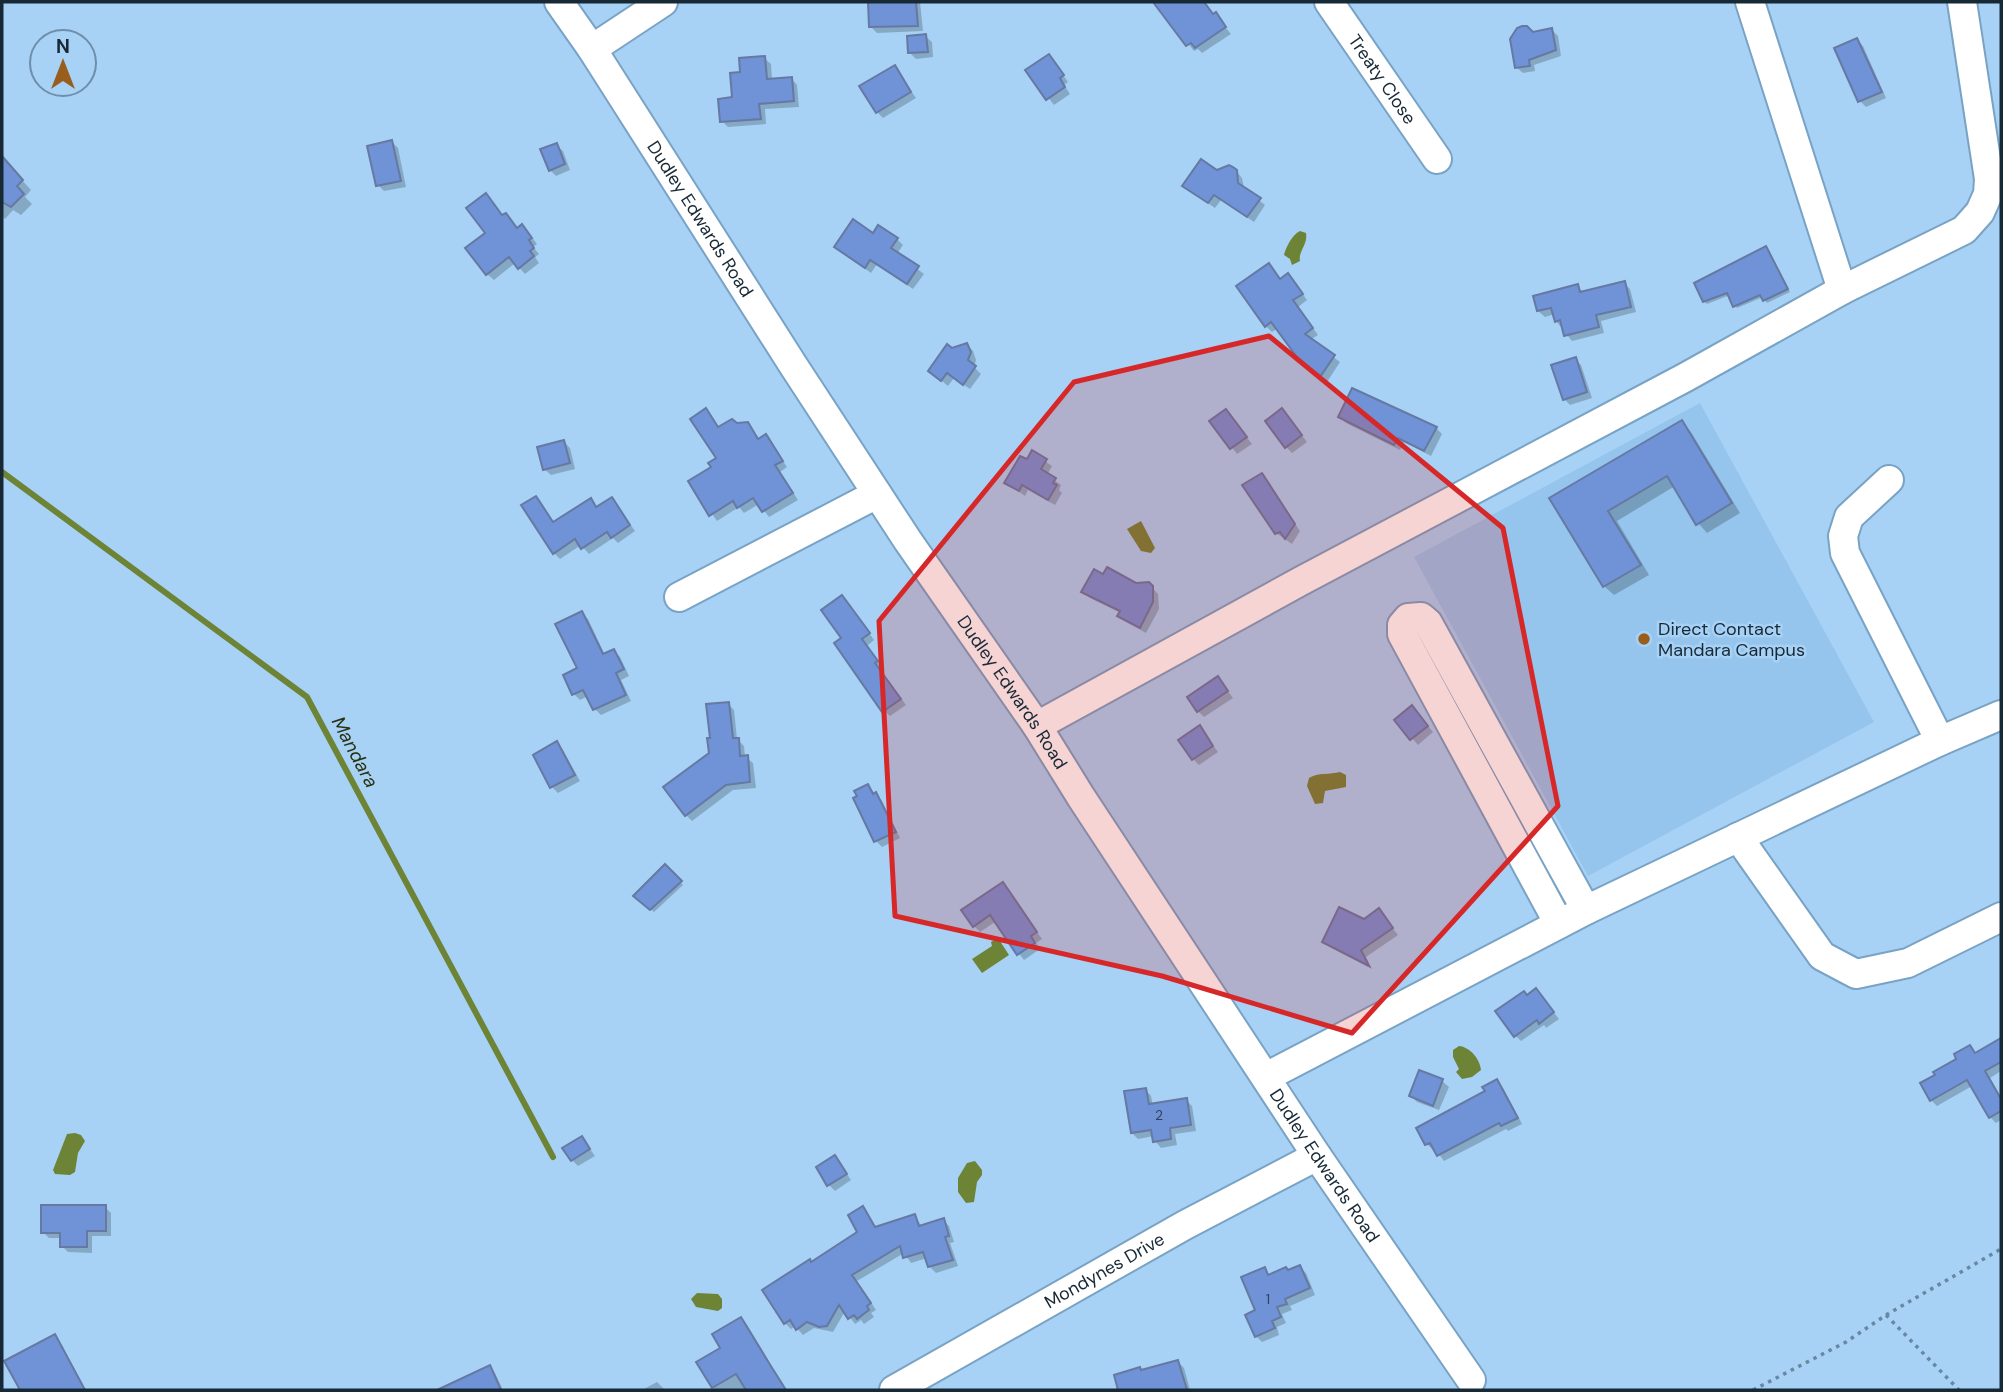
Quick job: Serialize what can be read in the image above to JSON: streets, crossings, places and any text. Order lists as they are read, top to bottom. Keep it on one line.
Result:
{"streets":{"street":["Treaty Close","Dudley Edwards Road","Mondynes Drive"]},"crossings":[["Dudley Edwards Road","Mondynes Drive"]],"water":["Mandara"],"places":["Direct Contact Mandara Campus"],"house_numbers":["2","1"],"north":"top"}
